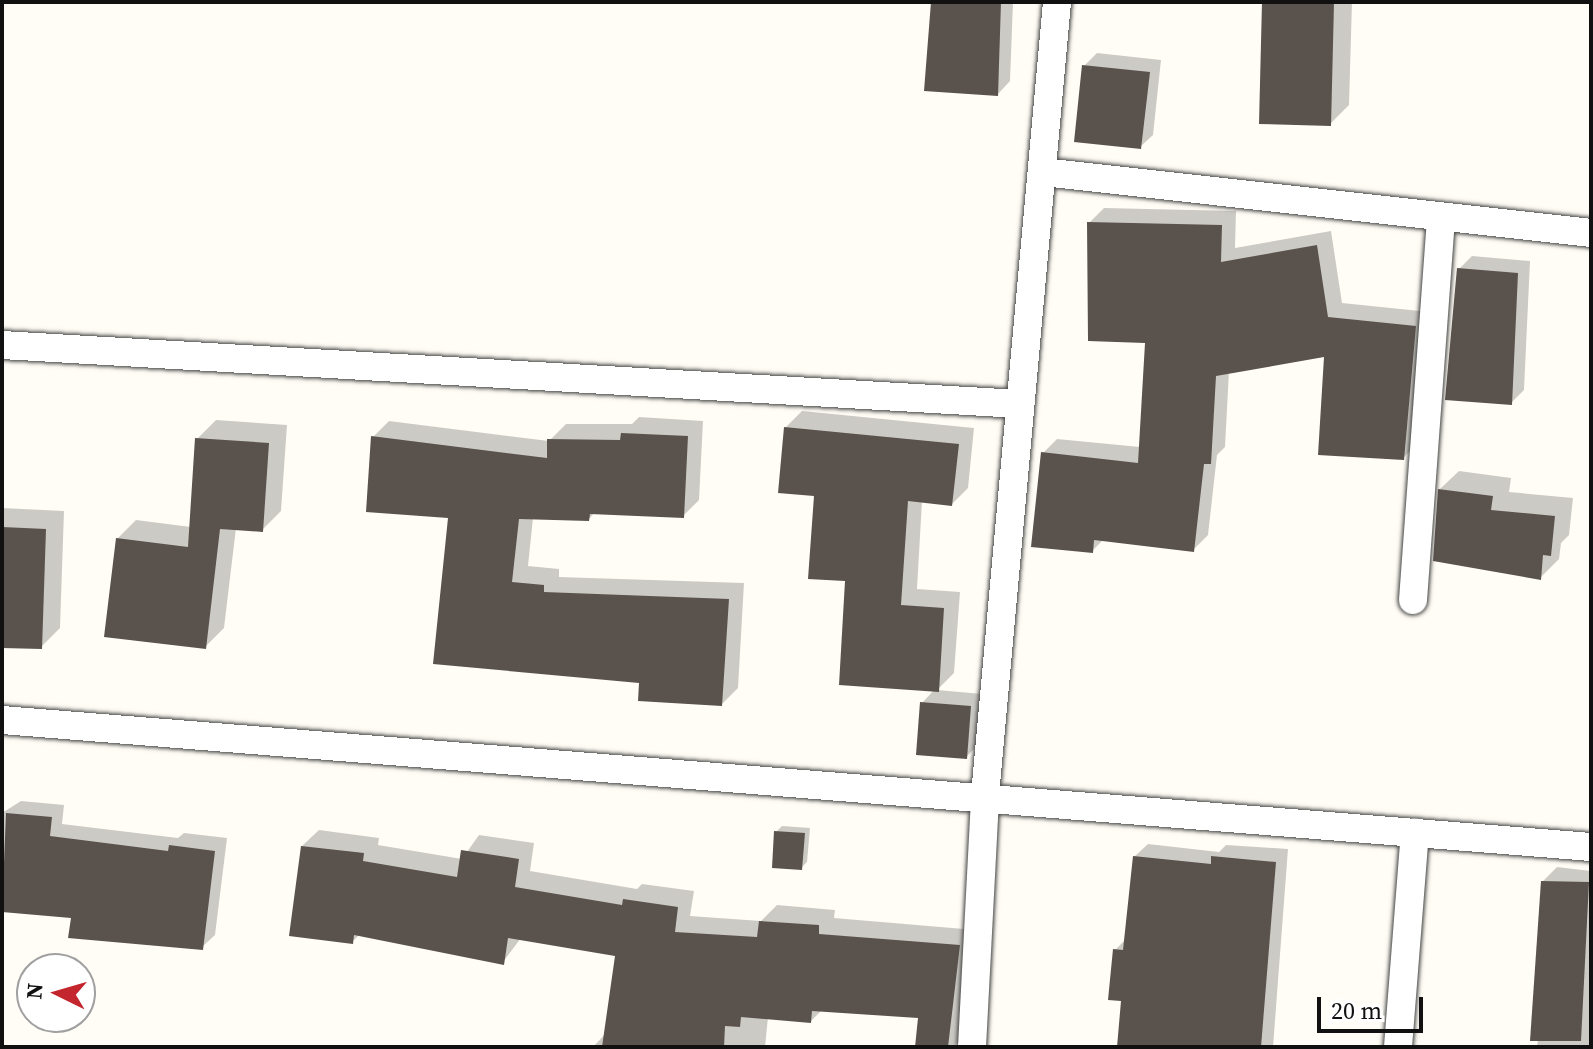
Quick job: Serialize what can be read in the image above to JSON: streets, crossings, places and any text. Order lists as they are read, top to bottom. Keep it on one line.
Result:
{"scale_bar":"20 m","north":"left"}
